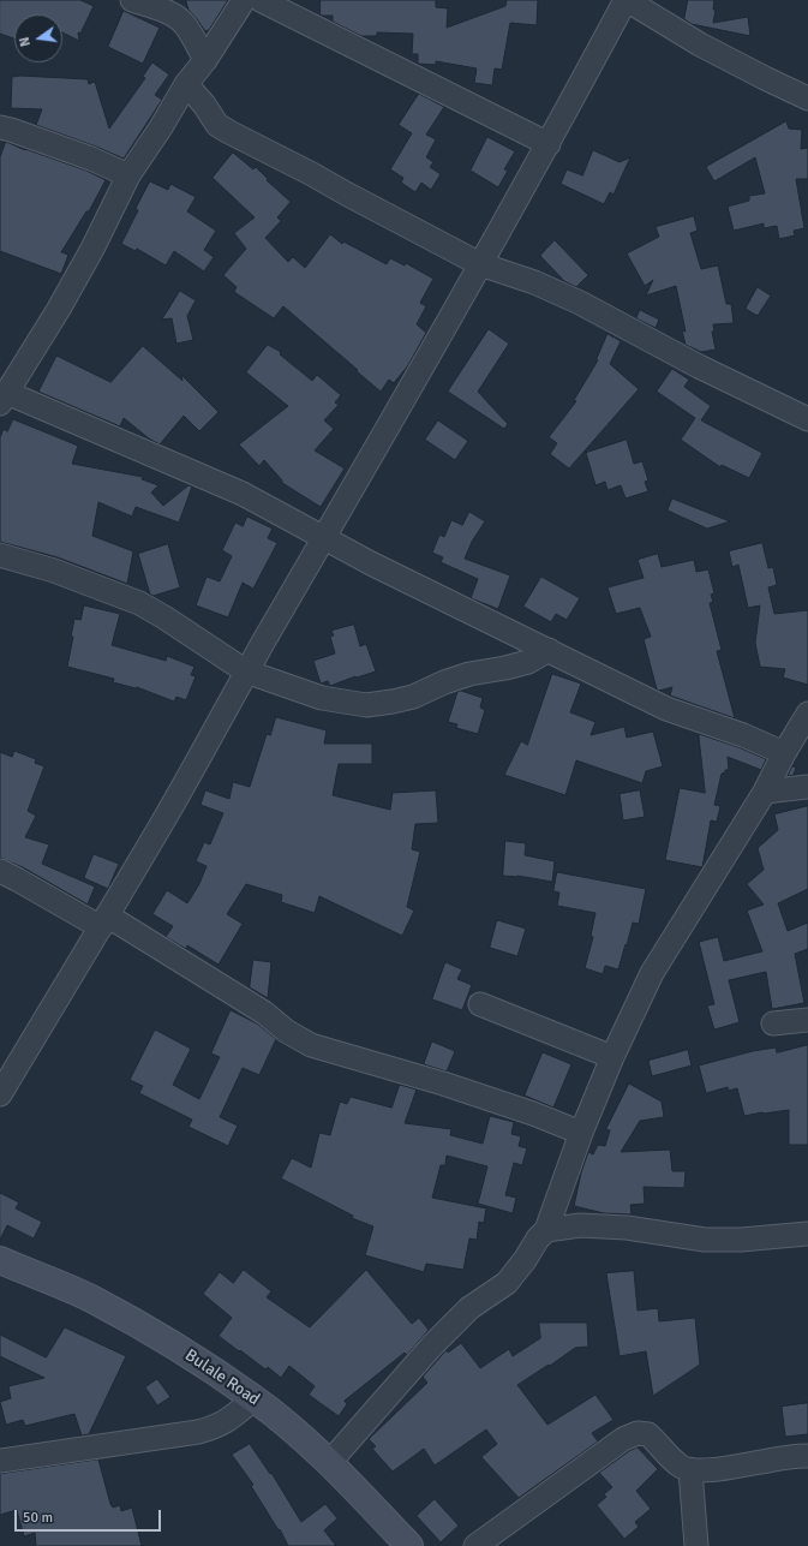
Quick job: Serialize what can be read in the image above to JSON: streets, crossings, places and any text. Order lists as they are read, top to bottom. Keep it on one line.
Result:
{"streets":{"street":["Bulale Road"]},"scale_bar":"50 m","north":"left"}
